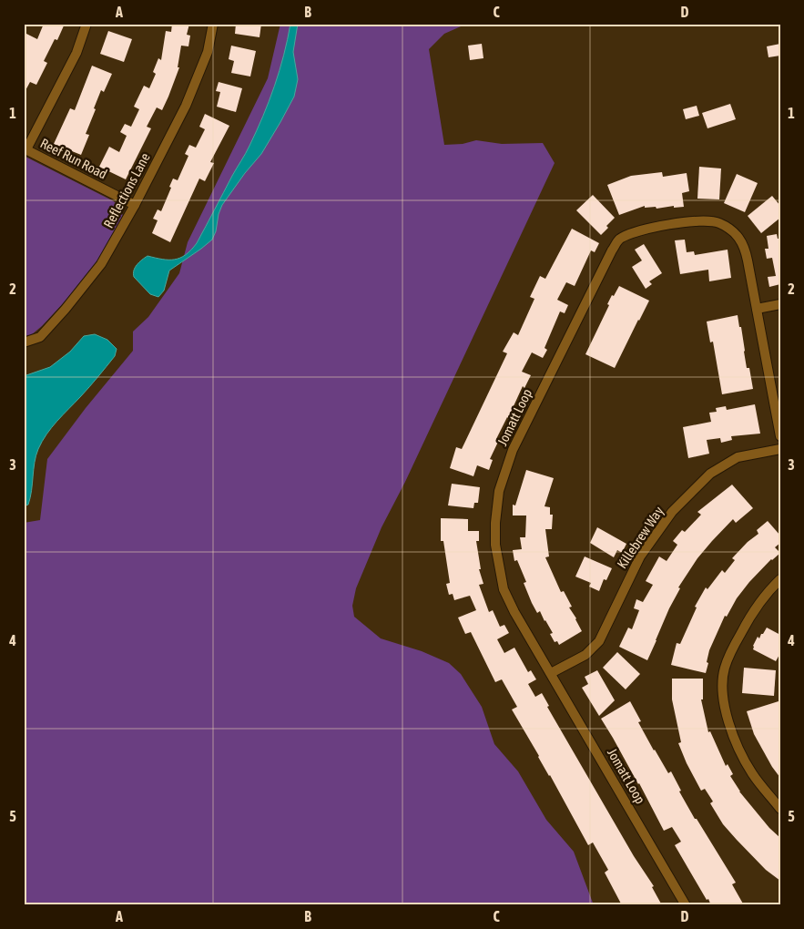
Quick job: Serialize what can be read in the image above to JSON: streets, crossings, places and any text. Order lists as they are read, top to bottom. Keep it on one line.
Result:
{"streets":{"street":["Reef Run Road","Reflections Lane","Jomatt Loop","Killebrew Way"]},"crossings":[["Reef Run Road","Reflections Lane"],["Jomatt Loop","Killebrew Way"]],"grid":{"columns":["A","B","C","D"],"rows":["1","2","3","4","5"]}}
